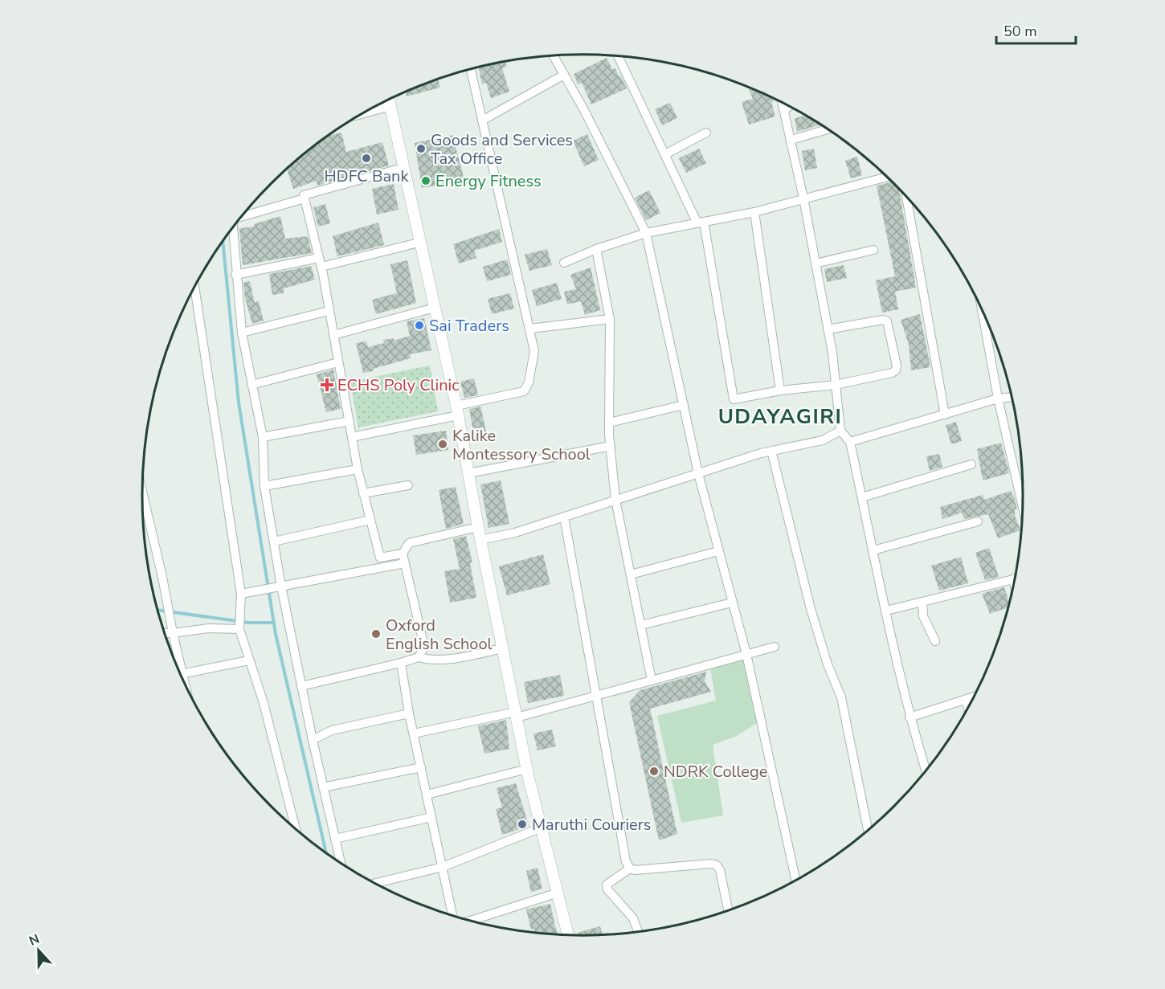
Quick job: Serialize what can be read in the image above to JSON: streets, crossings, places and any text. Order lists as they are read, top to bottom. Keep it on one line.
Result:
{"districts":["UDAYAGIRI"],"places":{"other":["Goods and Services Tax Office","HDFC Bank","Energy Fitness","Sai Traders","Kalike Montessory School","Oxford English School","NDRK College","Maruthi Couriers"],"health":["ECHS Poly Clinic"]},"scale_bar":"50 m","north":"top"}
